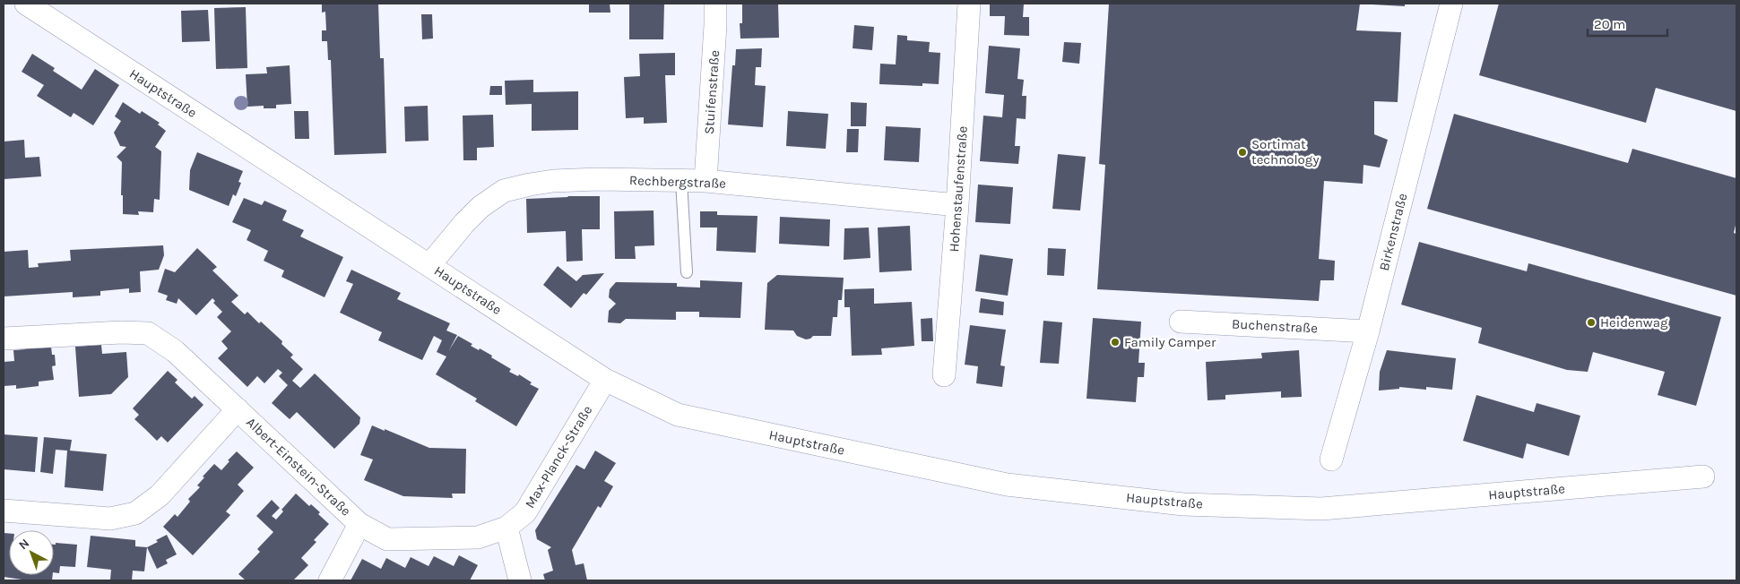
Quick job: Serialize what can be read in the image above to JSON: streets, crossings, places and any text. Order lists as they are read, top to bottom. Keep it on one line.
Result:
{"streets":{"street":["Stuifenstraße","Hauptstraße","Rechbergstraße","Hohenstaufenstraße","Birkenstraße","Buchenstraße","Max-Planck-Straße","Albert-Einstein-Straße"]},"crossings":[["Stuifenstraße","Rechbergstraße"],["Hauptstraße","Rechbergstraße"],["Hauptstraße","Max-Planck-Straße"],["Rechbergstraße","Hohenstaufenstraße"],["Birkenstraße","Buchenstraße"],["Max-Planck-Straße","Albert-Einstein-Straße"]],"places":["Sortimat technology","Heidenwag","Family Camper"],"scale_bar":"20 m","north":"top left"}
